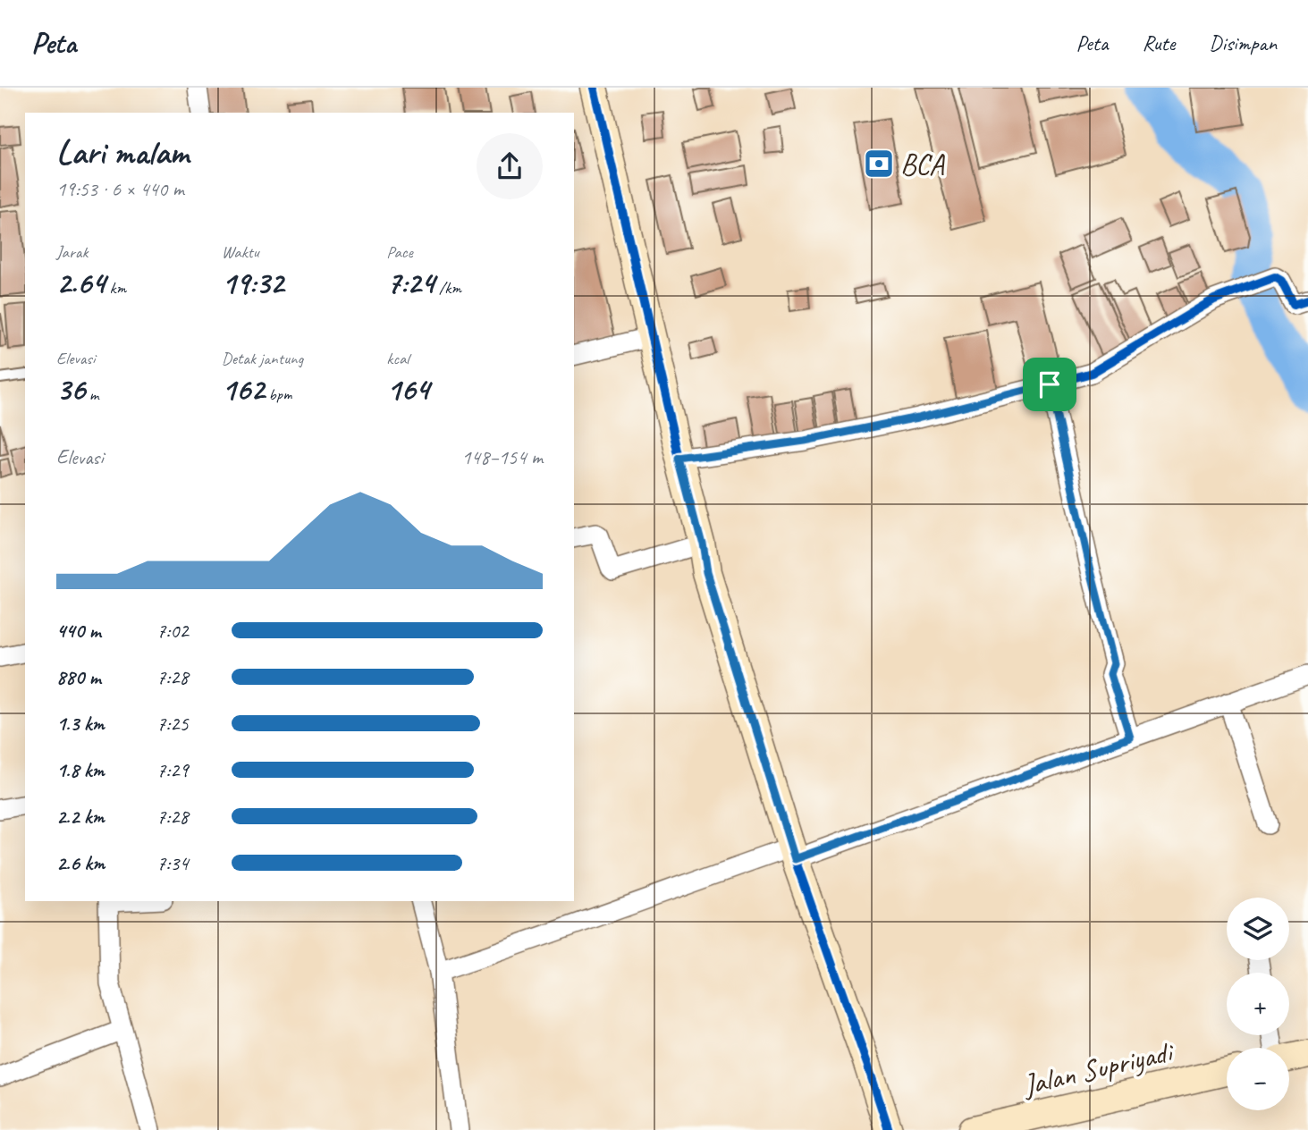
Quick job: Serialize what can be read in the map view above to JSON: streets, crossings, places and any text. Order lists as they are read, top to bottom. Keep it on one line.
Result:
{"streets":{"street":["Jalan Supriyadi"]},"places":{"bank":["BCA"]},"page":{"header":"Peta","nav":["Peta","Rute","Disimpan"],"heading":["Lari malam","19:53 · 6 × 440 m"],"stats":[["Jarak","2.64 km"],["Waktu","19:32"],["Pace","7:24 /km"],["Elevasi","36 m"],["Detak jantung","162 bpm"],["kcal","164"]],"chart":["Elevasi","148–154 m"],"list":[{"name":"440 m","note":"7:02"},{"name":"880 m","note":"7:28"},{"name":"1.3 km","note":"7:25"},{"name":"1.8 km","note":"7:29"},{"name":"2.2 km","note":"7:28"},{"name":"2.6 km","note":"7:34"}],"map_buttons":["+","−"]}}
